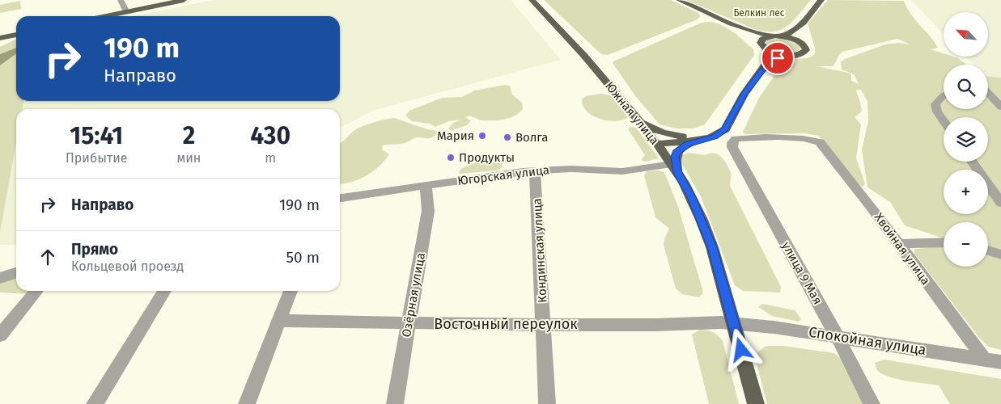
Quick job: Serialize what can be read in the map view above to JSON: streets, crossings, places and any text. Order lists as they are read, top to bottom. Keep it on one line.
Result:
{"streets":{"main road":["Южная улица"],"street":["Югорская улица","Хвойная улица","Кондинская улица","улица 9 Мая","Озёрная улица","Восточный переулок","Спокойная улица"]},"crossings":[["Южная улица","Югорская улица"],["Южная улица","Восточный переулок"],["Южная улица","Спокойная улица"],["Югорская улица","Кондинская улица"],["Югорская улица","Озёрная улица"],["Хвойная улица","улица 9 Мая"],["Хвойная улица","Спокойная улица"],["Кондинская улица","Восточный переулок"],["улица 9 Мая","Спокойная улица"],["Озёрная улица","Восточный переулок"],["Восточный переулок","Спокойная улица"]],"parks":["Белкин лес"],"places":["Мария","Волга","Продукты"],"north":"top left","page":{"map_buttons":["+","−"],"turn":["190 m","Направо"],"eta":["15:41","Прибытие","2","мин","430","m"],"list":[{"name":"Направо","value":"190 m"},{"name":"Прямо","note":"Кольцевой проезд","value":"50 m"}]}}
